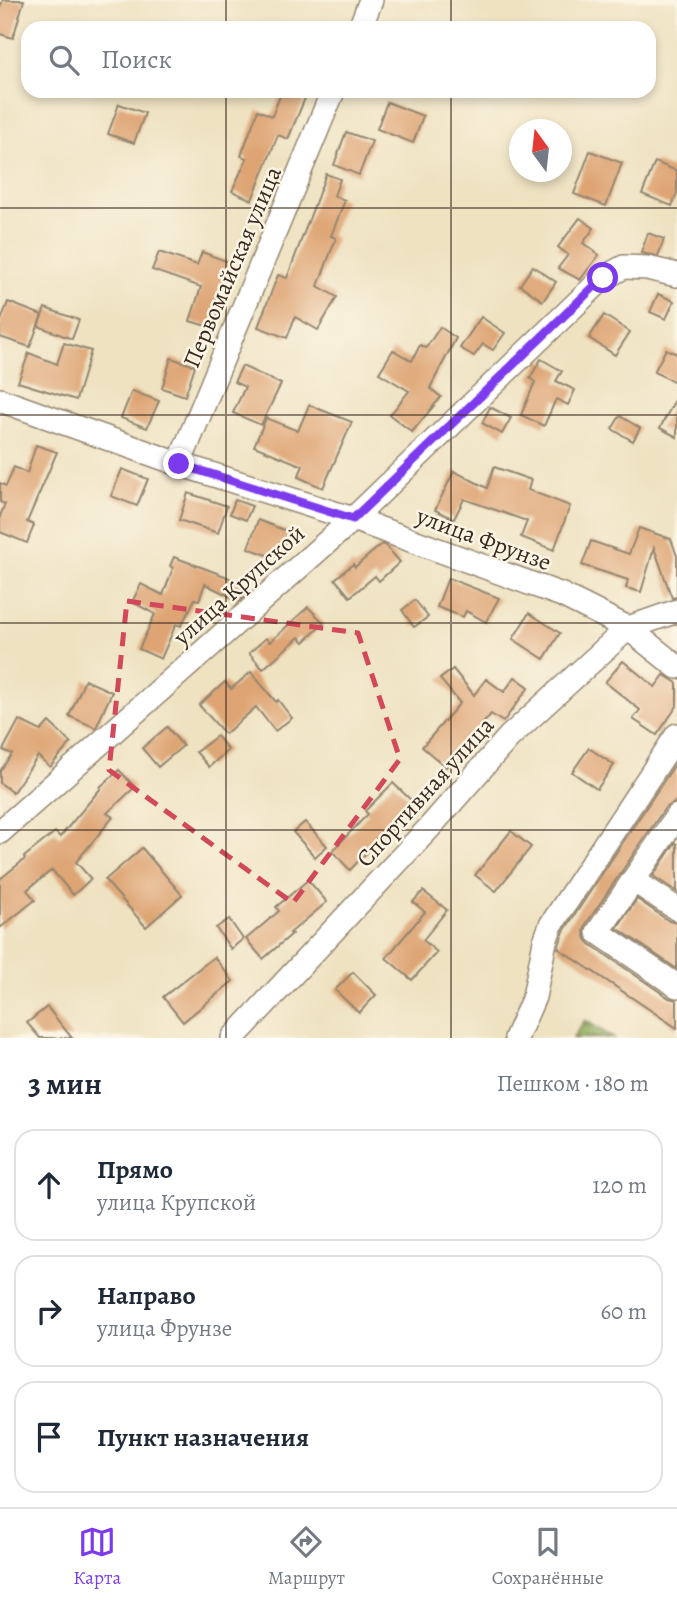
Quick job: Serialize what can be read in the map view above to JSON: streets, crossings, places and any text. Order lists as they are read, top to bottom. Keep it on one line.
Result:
{"streets":{"street":["Первомайская улица","улица Фрунзе","улица Крупской","Спортивная улица"]},"crossings":[["Первомайская улица","улица Фрунзе"],["улица Фрунзе","улица Крупской"],["улица Фрунзе","Спортивная улица"]],"north":"top","page":{"search":"Поиск","heading":["3 мин","Пешком · 180 m"],"list":[["Прямо","улица Крупской","120 m"],["Направо","улица Фрунзе","60 m"],"Пункт назначения"],"nav":["Карта","Маршрут","Сохранённые"]}}
